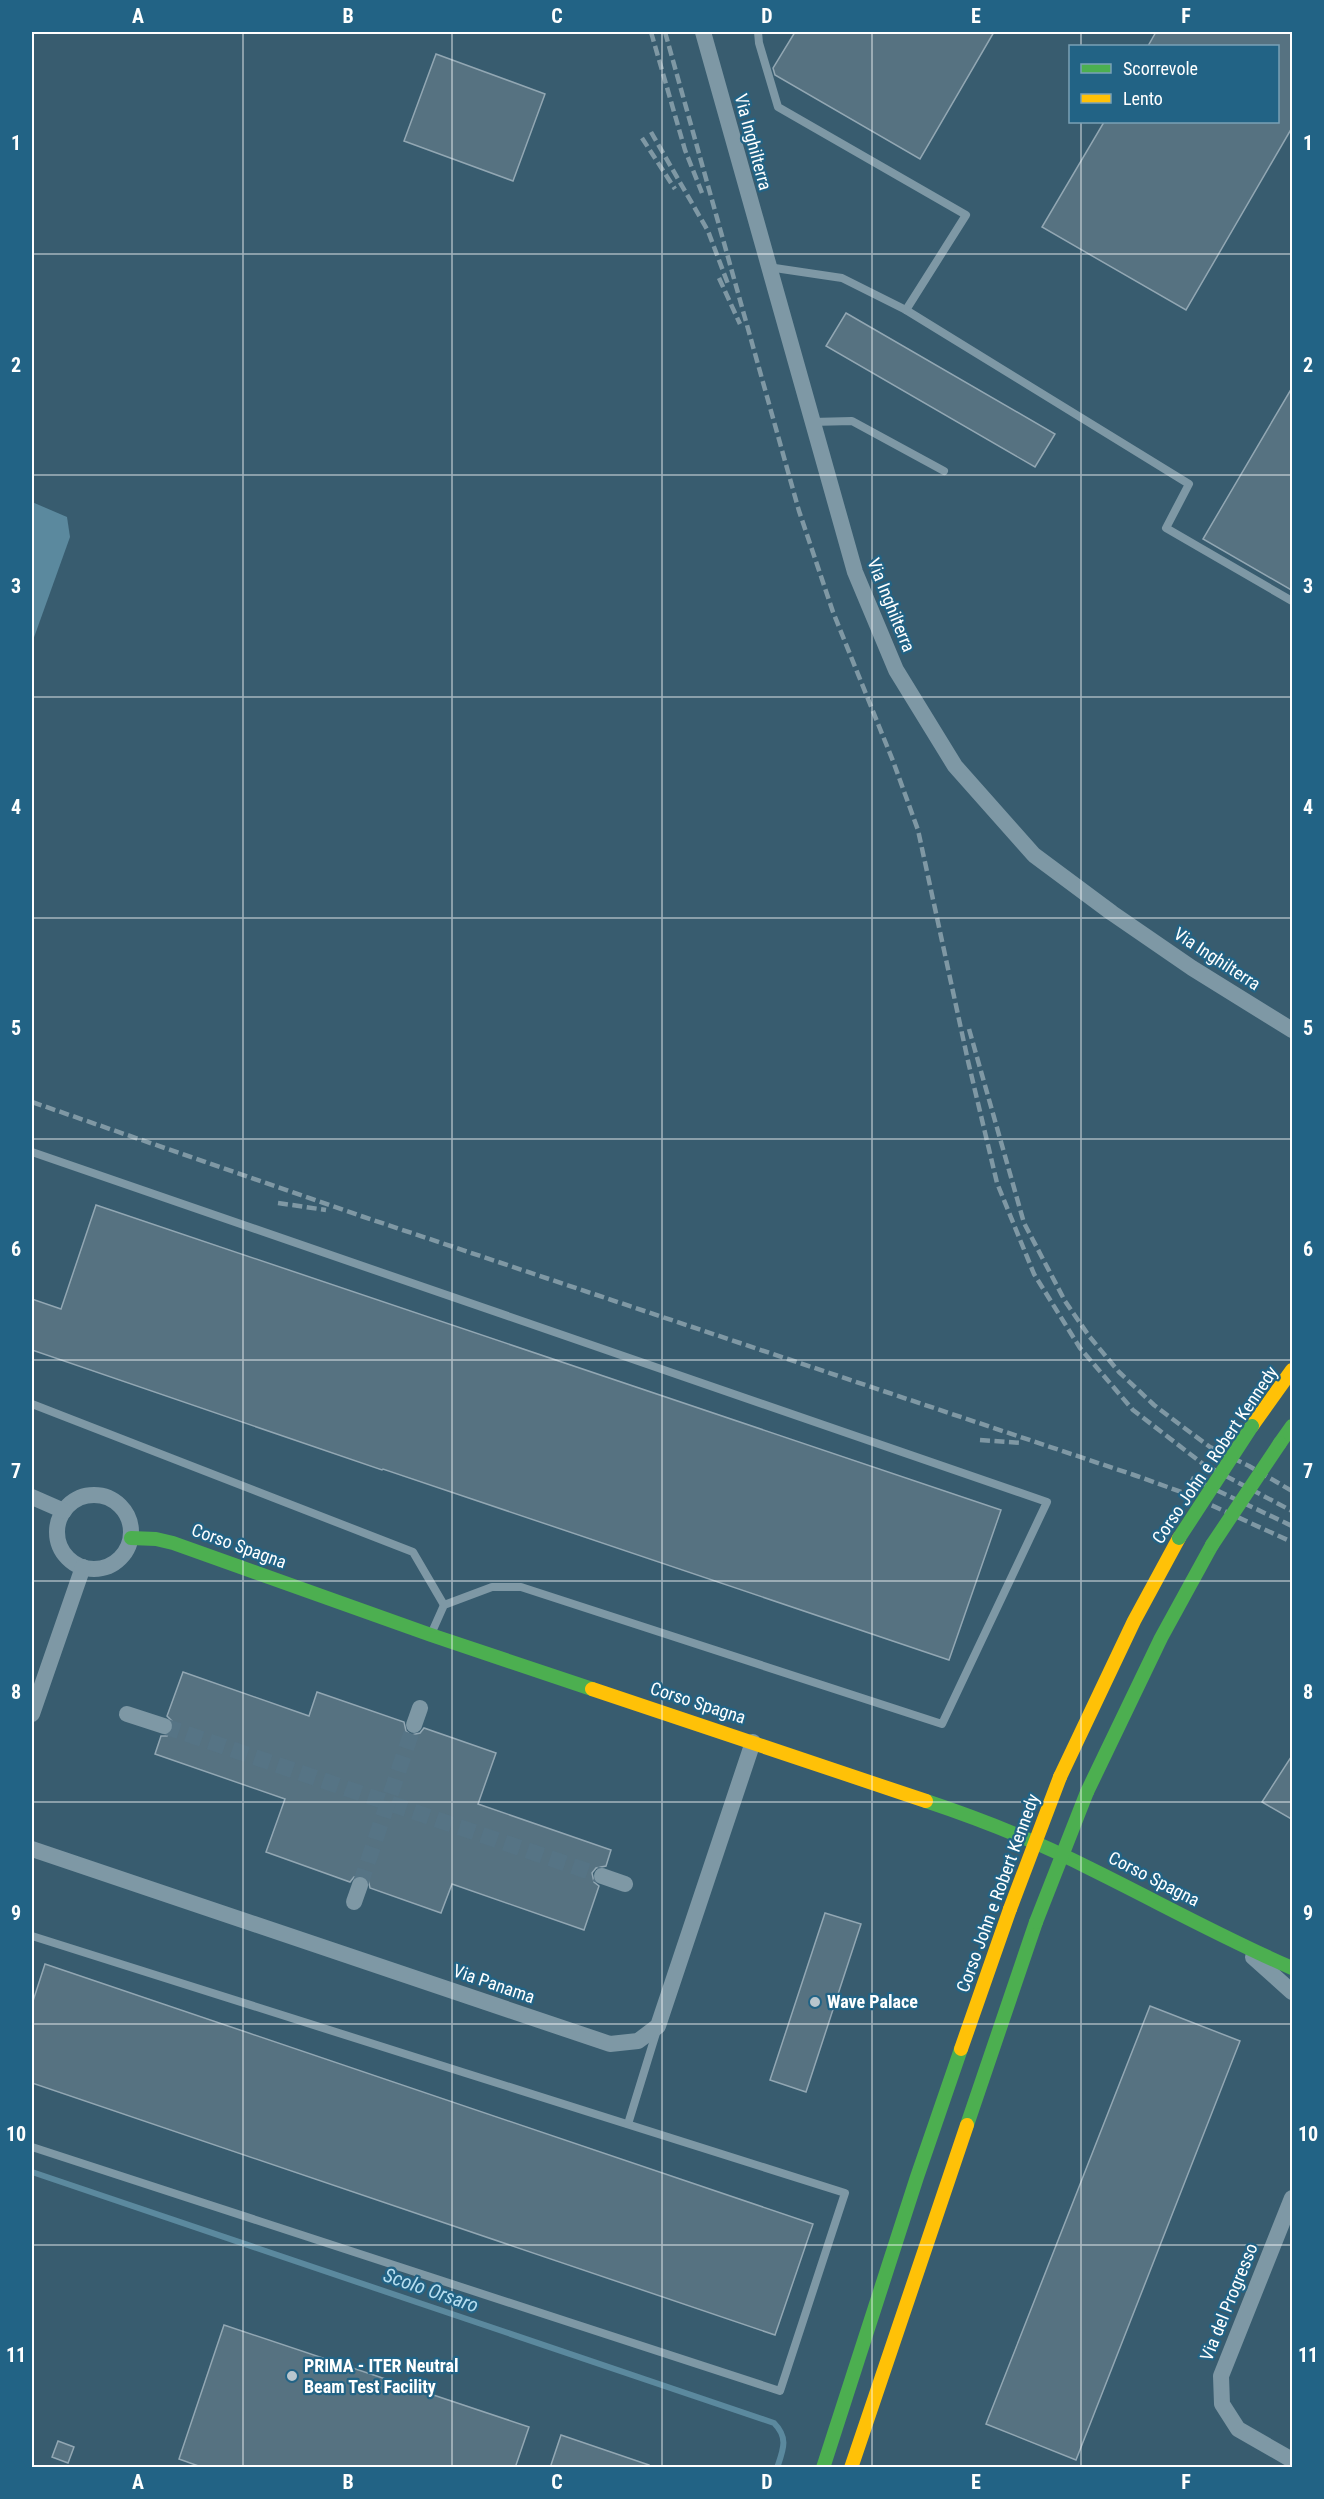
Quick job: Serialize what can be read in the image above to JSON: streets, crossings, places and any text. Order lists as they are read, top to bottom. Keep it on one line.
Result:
{"streets":{"main road":["Corso John e Robert Kennedy","Corso Spagna"],"street":["Via Inghilterra","Via Panama","Via del Progresso"]},"water":["Scolo Orsaro"],"places":["Wave Palace","PRIMA - ITER Neutral Beam Test Facility"],"legend":["Scorrevole","Lento"],"grid":{"columns":["A","B","C","D","E","F"],"rows":["1","2","3","4","5","6","7","8","9","10","11"]}}
